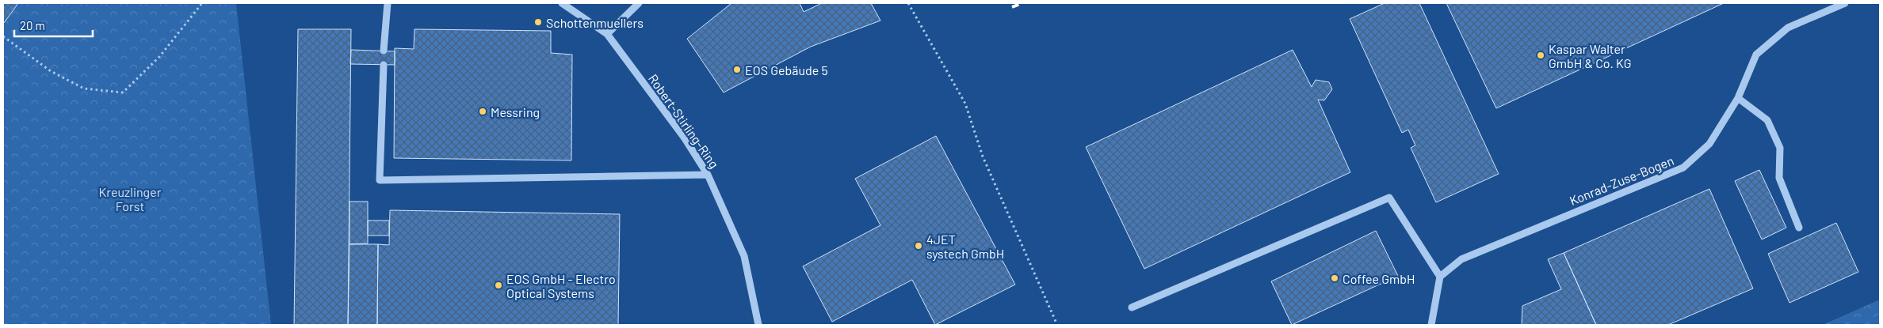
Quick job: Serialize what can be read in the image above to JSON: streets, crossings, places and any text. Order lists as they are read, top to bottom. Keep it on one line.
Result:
{"streets":{"street":["Robert-Stirling-Ring","Konrad-Zuse-Bogen"]},"parks":["Kreuzlinger Forst"],"places":["Schottenmuellers","Kaspar Walter GmbH & Co. KG","EOS Gebäude 5","Messring","4JET systech GmbH","Coffee GmbH","EOS GmbH - Electro Optical Systems"],"scale_bar":"20 m"}
